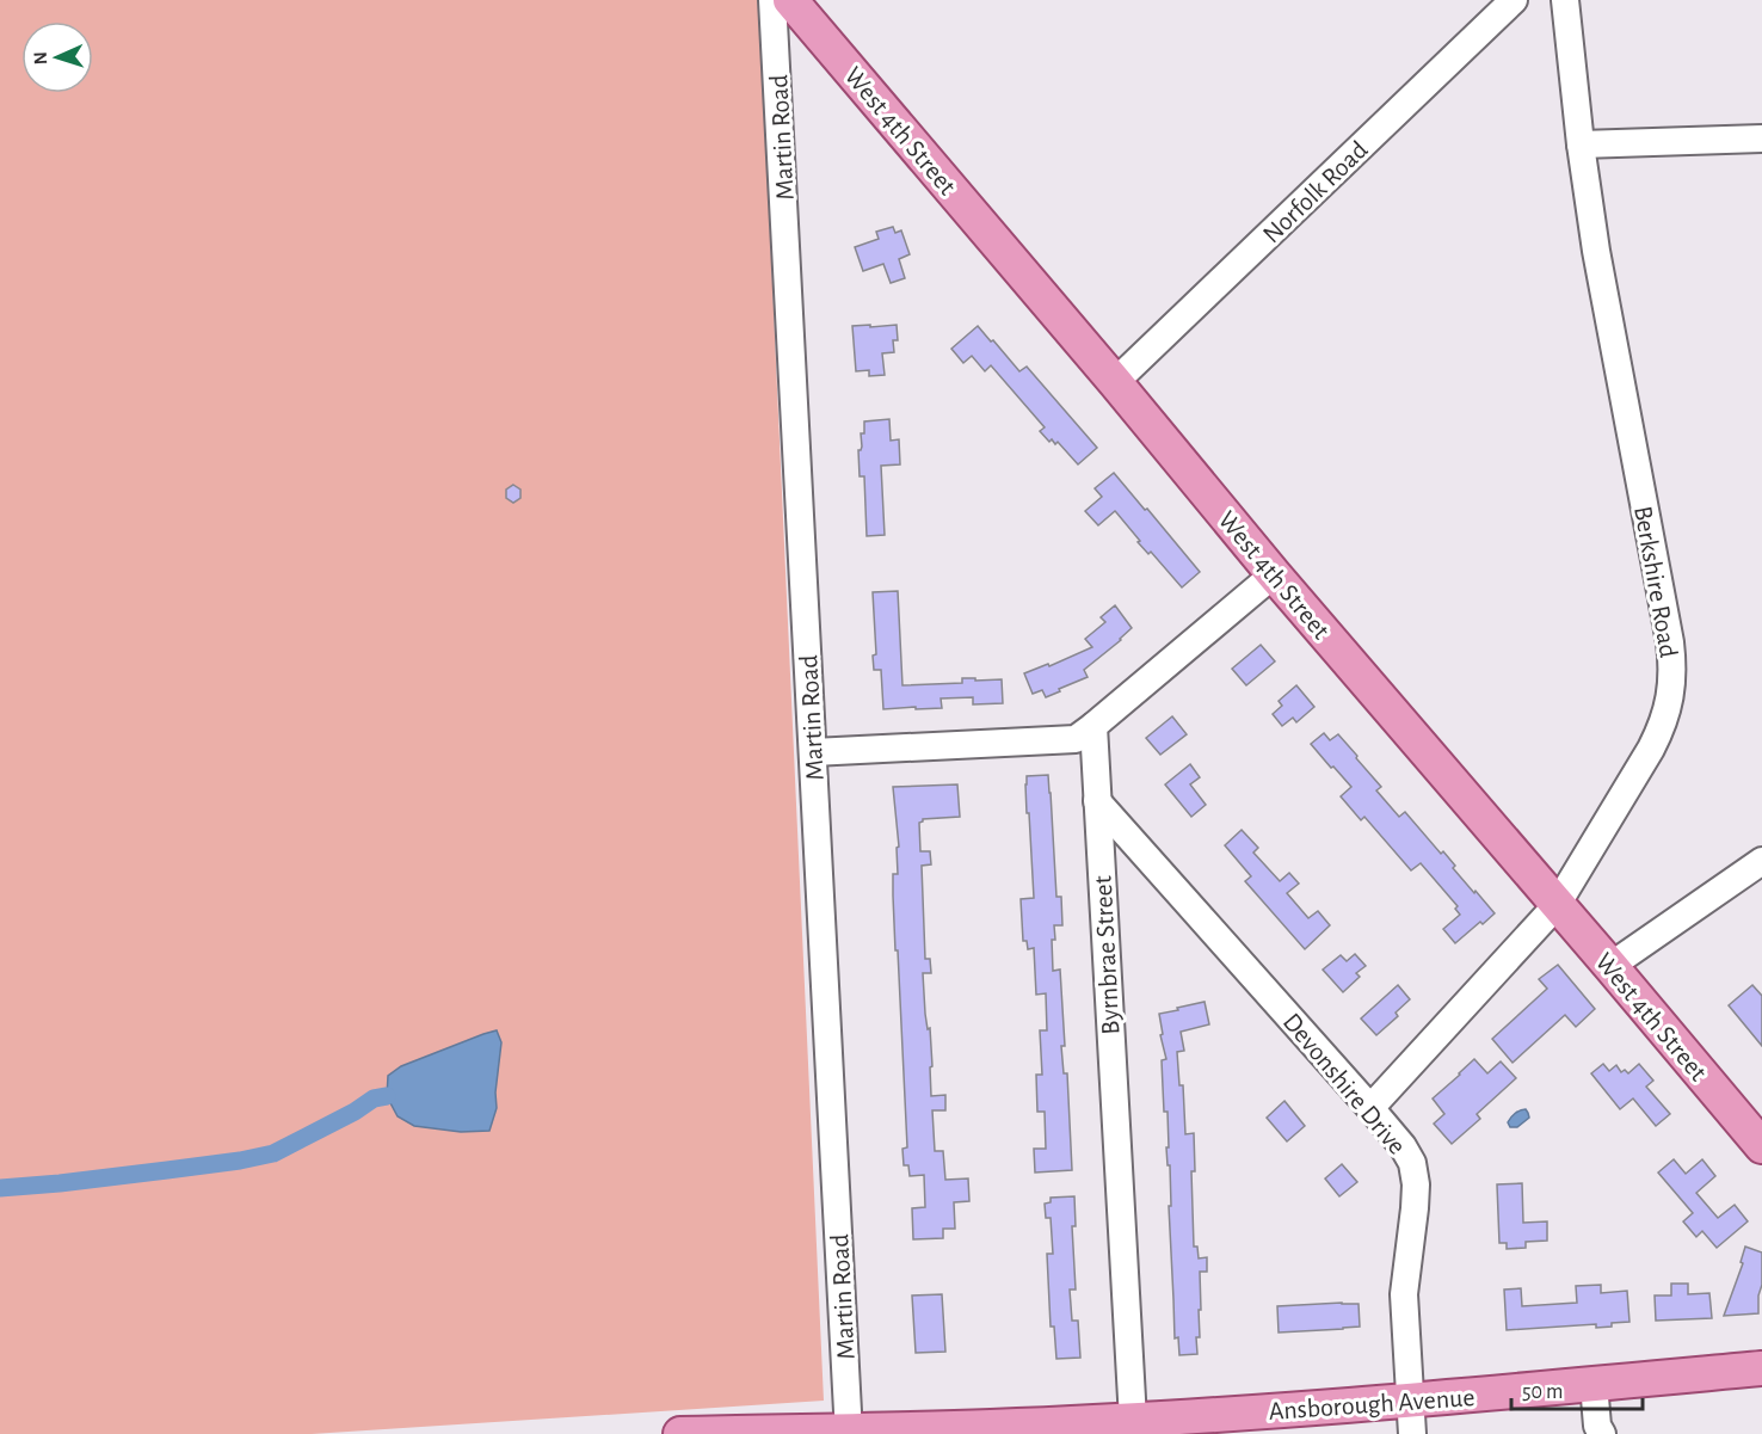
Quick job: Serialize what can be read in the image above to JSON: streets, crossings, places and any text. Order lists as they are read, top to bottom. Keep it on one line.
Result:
{"streets":{"main road":["West 4th Street","Ansborough Avenue"],"street":["Martin Road","Norfolk Road","Berkshire Road","Byrnbrae Street","Devonshire Drive"]},"crossings":[["West 4th Street","Norfolk Road"],["West 4th Street","Berkshire Road"],["Martin Road","Ansborough Avenue"],["Berkshire Road","Devonshire Drive"],["Byrnbrae Street","Devonshire Drive"],["Byrnbrae Street","Ansborough Avenue"],["Devonshire Drive","Ansborough Avenue"]],"scale_bar":"50 m","north":"left"}
